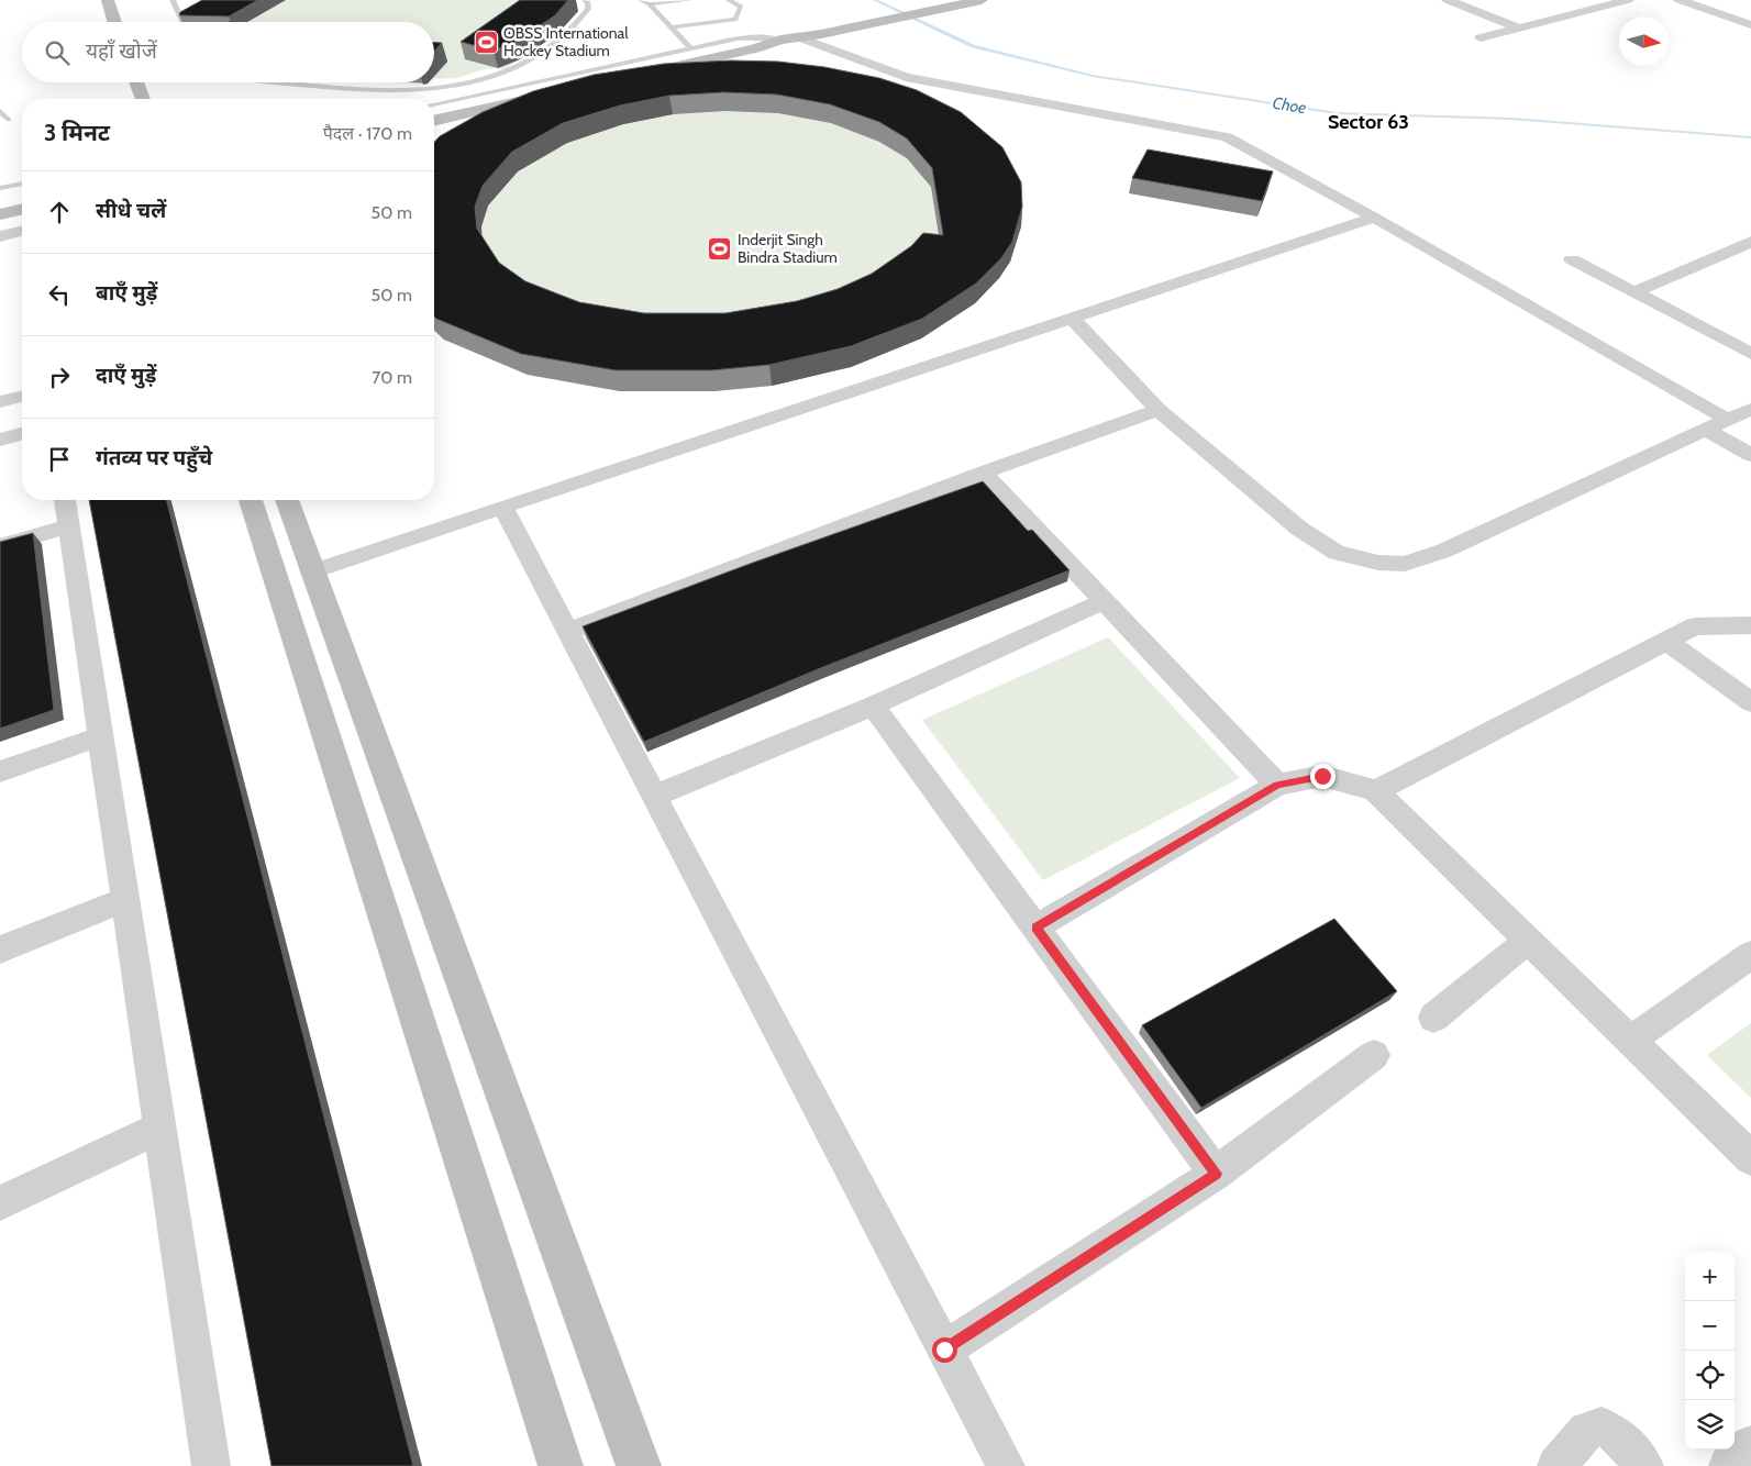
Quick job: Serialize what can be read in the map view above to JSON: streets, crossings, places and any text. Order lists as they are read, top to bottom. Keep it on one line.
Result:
{"districts":["Sector 63"],"water":["Choe"],"places":{"sports":["OBSS International Hockey Stadium","Inderjit Singh Bindra Stadium"]},"north":"right","page":{"search":"यहाँ खोजें","heading":["3 मिनट","पैदल · 170 m"],"list":[["सीधे चलें","50 m"],["बाएँ मुड़ें","50 m"],["दाएँ मुड़ें","70 m"],"गंतव्य पर पहुँचे"],"map_buttons":["+","−"]}}
